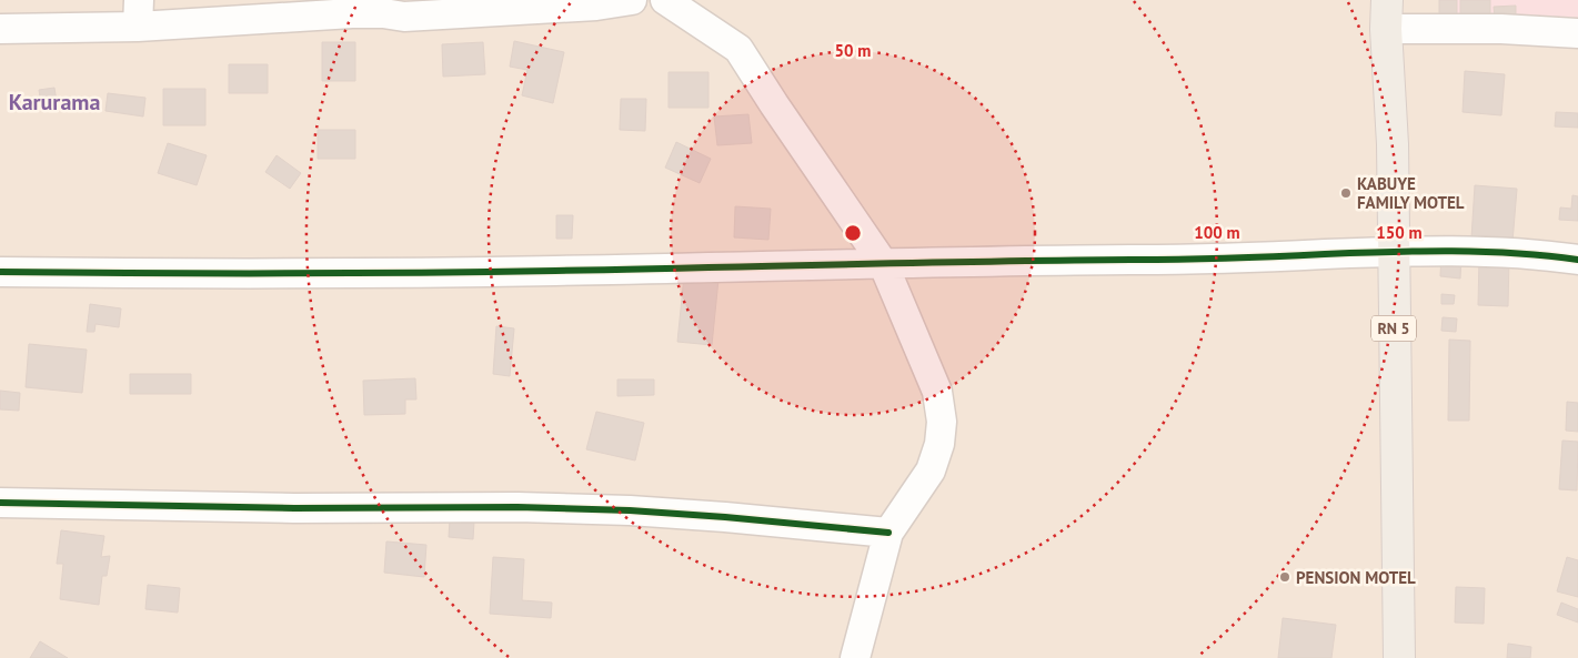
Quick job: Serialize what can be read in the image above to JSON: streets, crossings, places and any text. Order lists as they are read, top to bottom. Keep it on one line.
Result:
{"streets":{"main road":["RN 5"]},"districts":["Karurama"],"places":["KABUYE FAMILY MOTEL","PENSION MOTEL"],"rings":["50 m","100 m","150 m"]}
